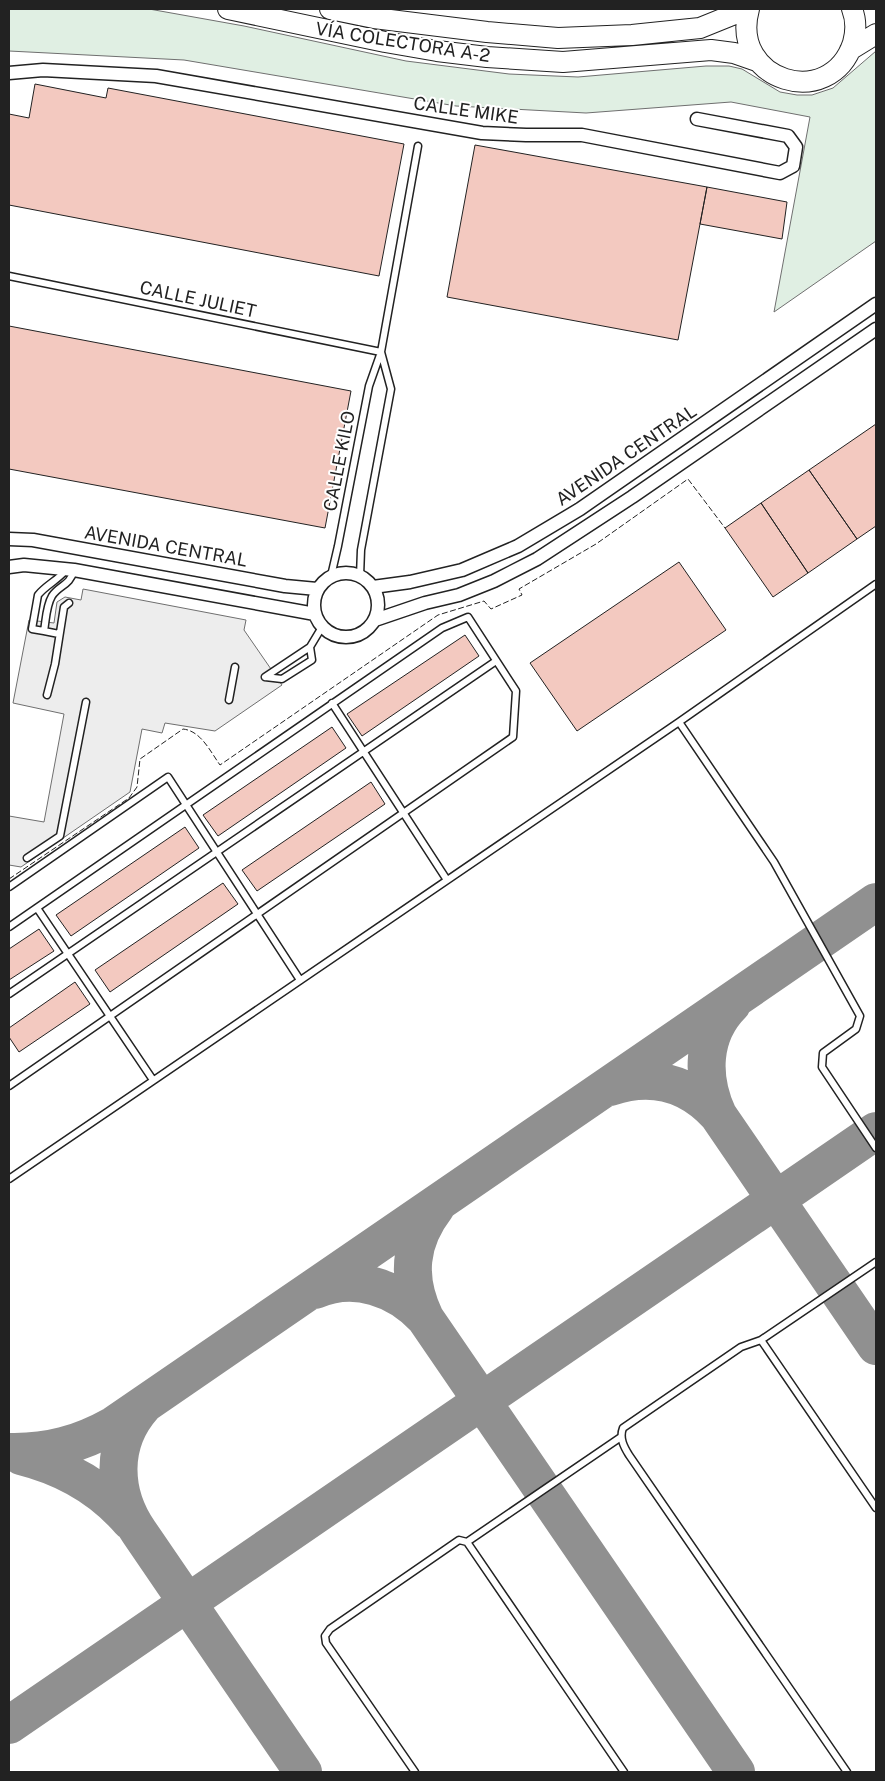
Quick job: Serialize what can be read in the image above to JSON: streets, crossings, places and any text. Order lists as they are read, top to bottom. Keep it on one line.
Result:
{"streets":{"main road":["VÍA COLECTORA A-2"],"street":["CALLE MIKE","AVENIDA CENTRAL"],"lane":["CALLE JULIET","CALLE KILO"]},"crossings":[["CALLE JULIET","CALLE KILO"],["AVENIDA CENTRAL","CALLE KILO"]]}
